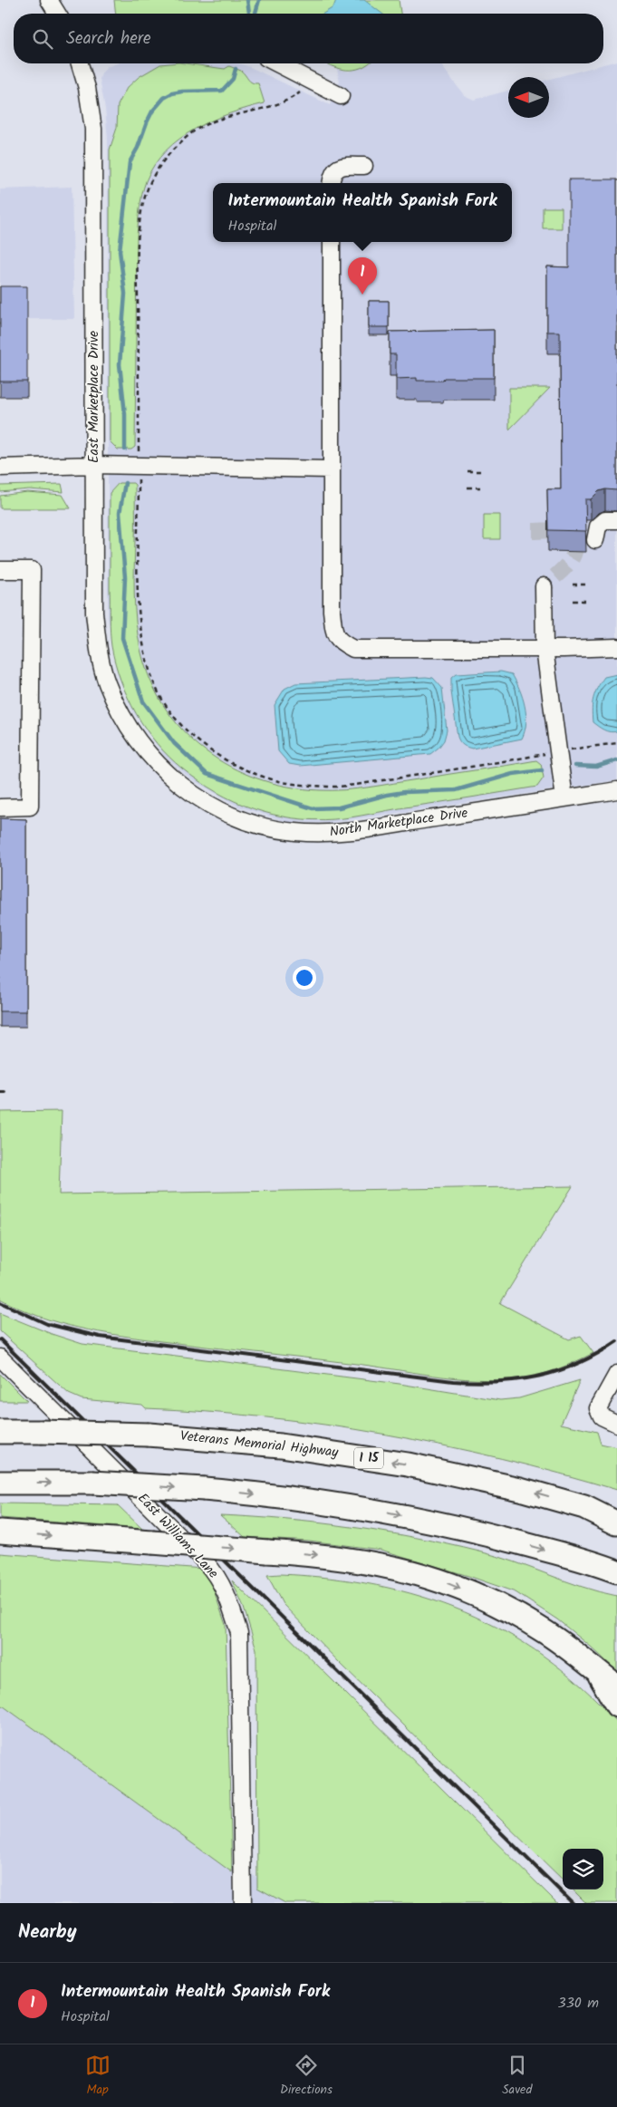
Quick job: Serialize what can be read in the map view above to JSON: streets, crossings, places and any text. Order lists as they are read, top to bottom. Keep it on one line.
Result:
{"streets":{"highway":["Veterans Memorial Highway","I 15"],"street":["East Marketplace Drive","North Marketplace Drive","East Williams Lane"]},"crossings":[["East Marketplace Drive","North Marketplace Drive"]],"north":"left","page":{"search":"Search here","popup":["Intermountain Health Spanish Fork","Hospital"],"pins":"1","heading":"Nearby","list":[{"mark":"1","name":"Intermountain Health Spanish Fork","note":"Hospital","value":"330 m"}],"nav":["Map","Directions","Saved"]}}
